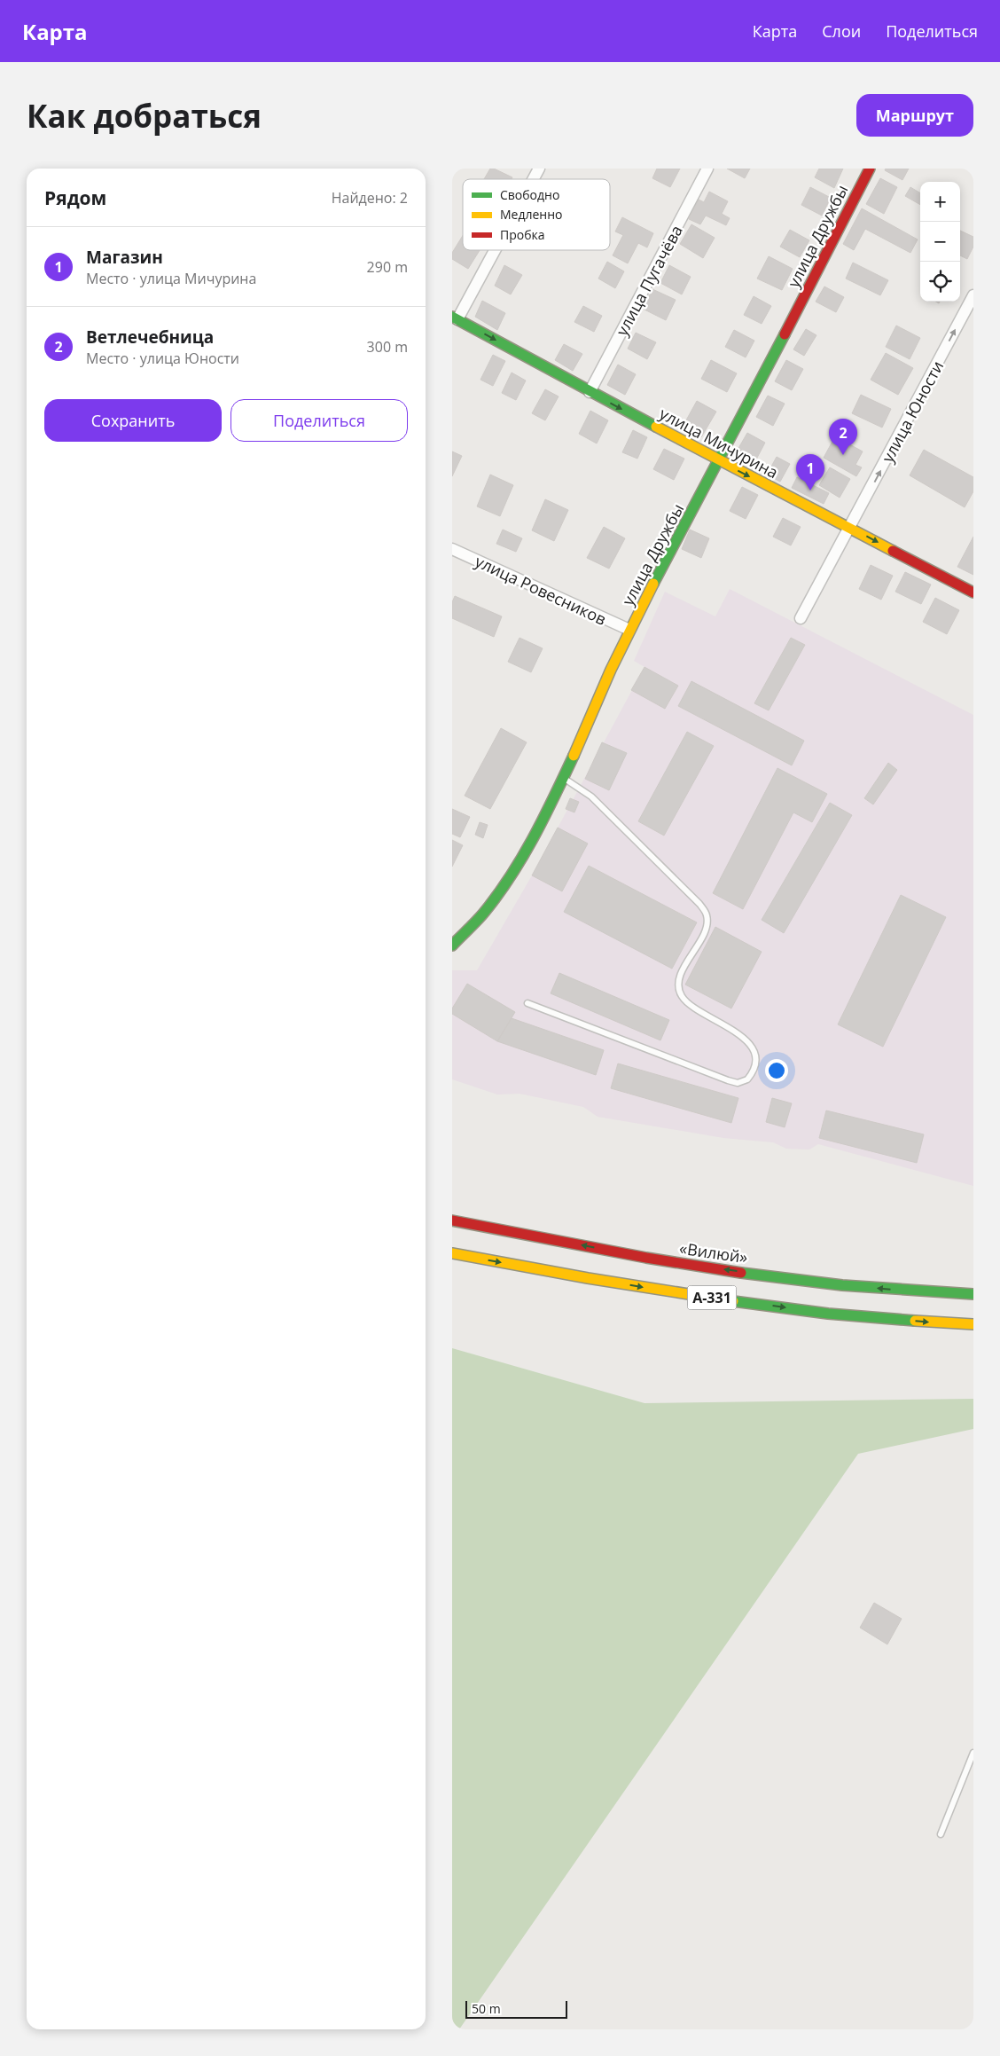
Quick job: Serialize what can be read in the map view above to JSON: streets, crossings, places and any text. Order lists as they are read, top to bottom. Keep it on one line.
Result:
{"streets":{"main road":["улица Дружбы","улица Мичурина","«Вилюй»","А-331"],"street":["улица Пугачёва","улица Юности","улица Ровесников"]},"crossings":[["улица Дружбы","улица Мичурина"],["улица Дружбы","улица Ровесников"],["улица Пугачёва","улица Мичурина"],["улица Юности","улица Мичурина"]],"one_way":["улица Юности","улица Мичурина"],"legend":["Свободно","Медленно","Пробка"],"scale_bar":"50 m","page":{"header":"Карта","nav":["Карта","Слои","Поделиться"],"buttons":["Маршрут",["Сохранить","Поделиться"]],"title":"Как добраться","heading":["Рядом","Найдено: 2"],"map_buttons":["+","−"],"list":[{"mark":"1","name":"Магазин","note":"Место · улица Мичурина","value":"290 m"},{"mark":"2","name":"Ветлечебница","note":"Место · улица Юности","value":"300 m"}],"pins":["2","1"],"scale":"50 m"}}
